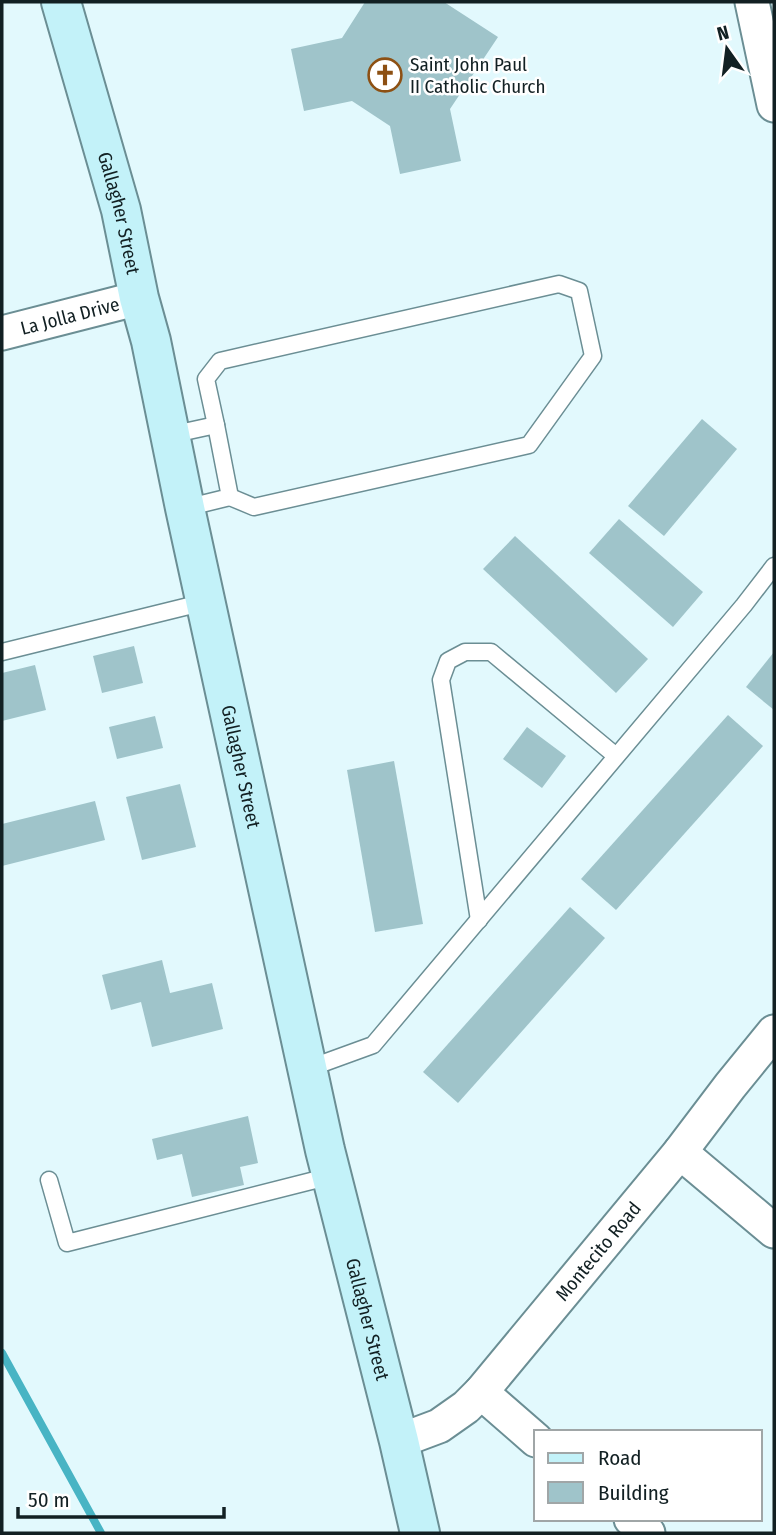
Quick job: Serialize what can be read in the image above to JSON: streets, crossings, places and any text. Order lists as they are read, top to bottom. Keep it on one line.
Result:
{"streets":{"street":["Gallagher Street","La Jolla Drive","Montecito Road"]},"crossings":[["Gallagher Street","La Jolla Drive"],["Gallagher Street","Montecito Road"]],"places":{"church":["Saint John Paul II Catholic Church"]},"legend":["Road","Building"],"scale_bar":"50 m","north":"top"}
